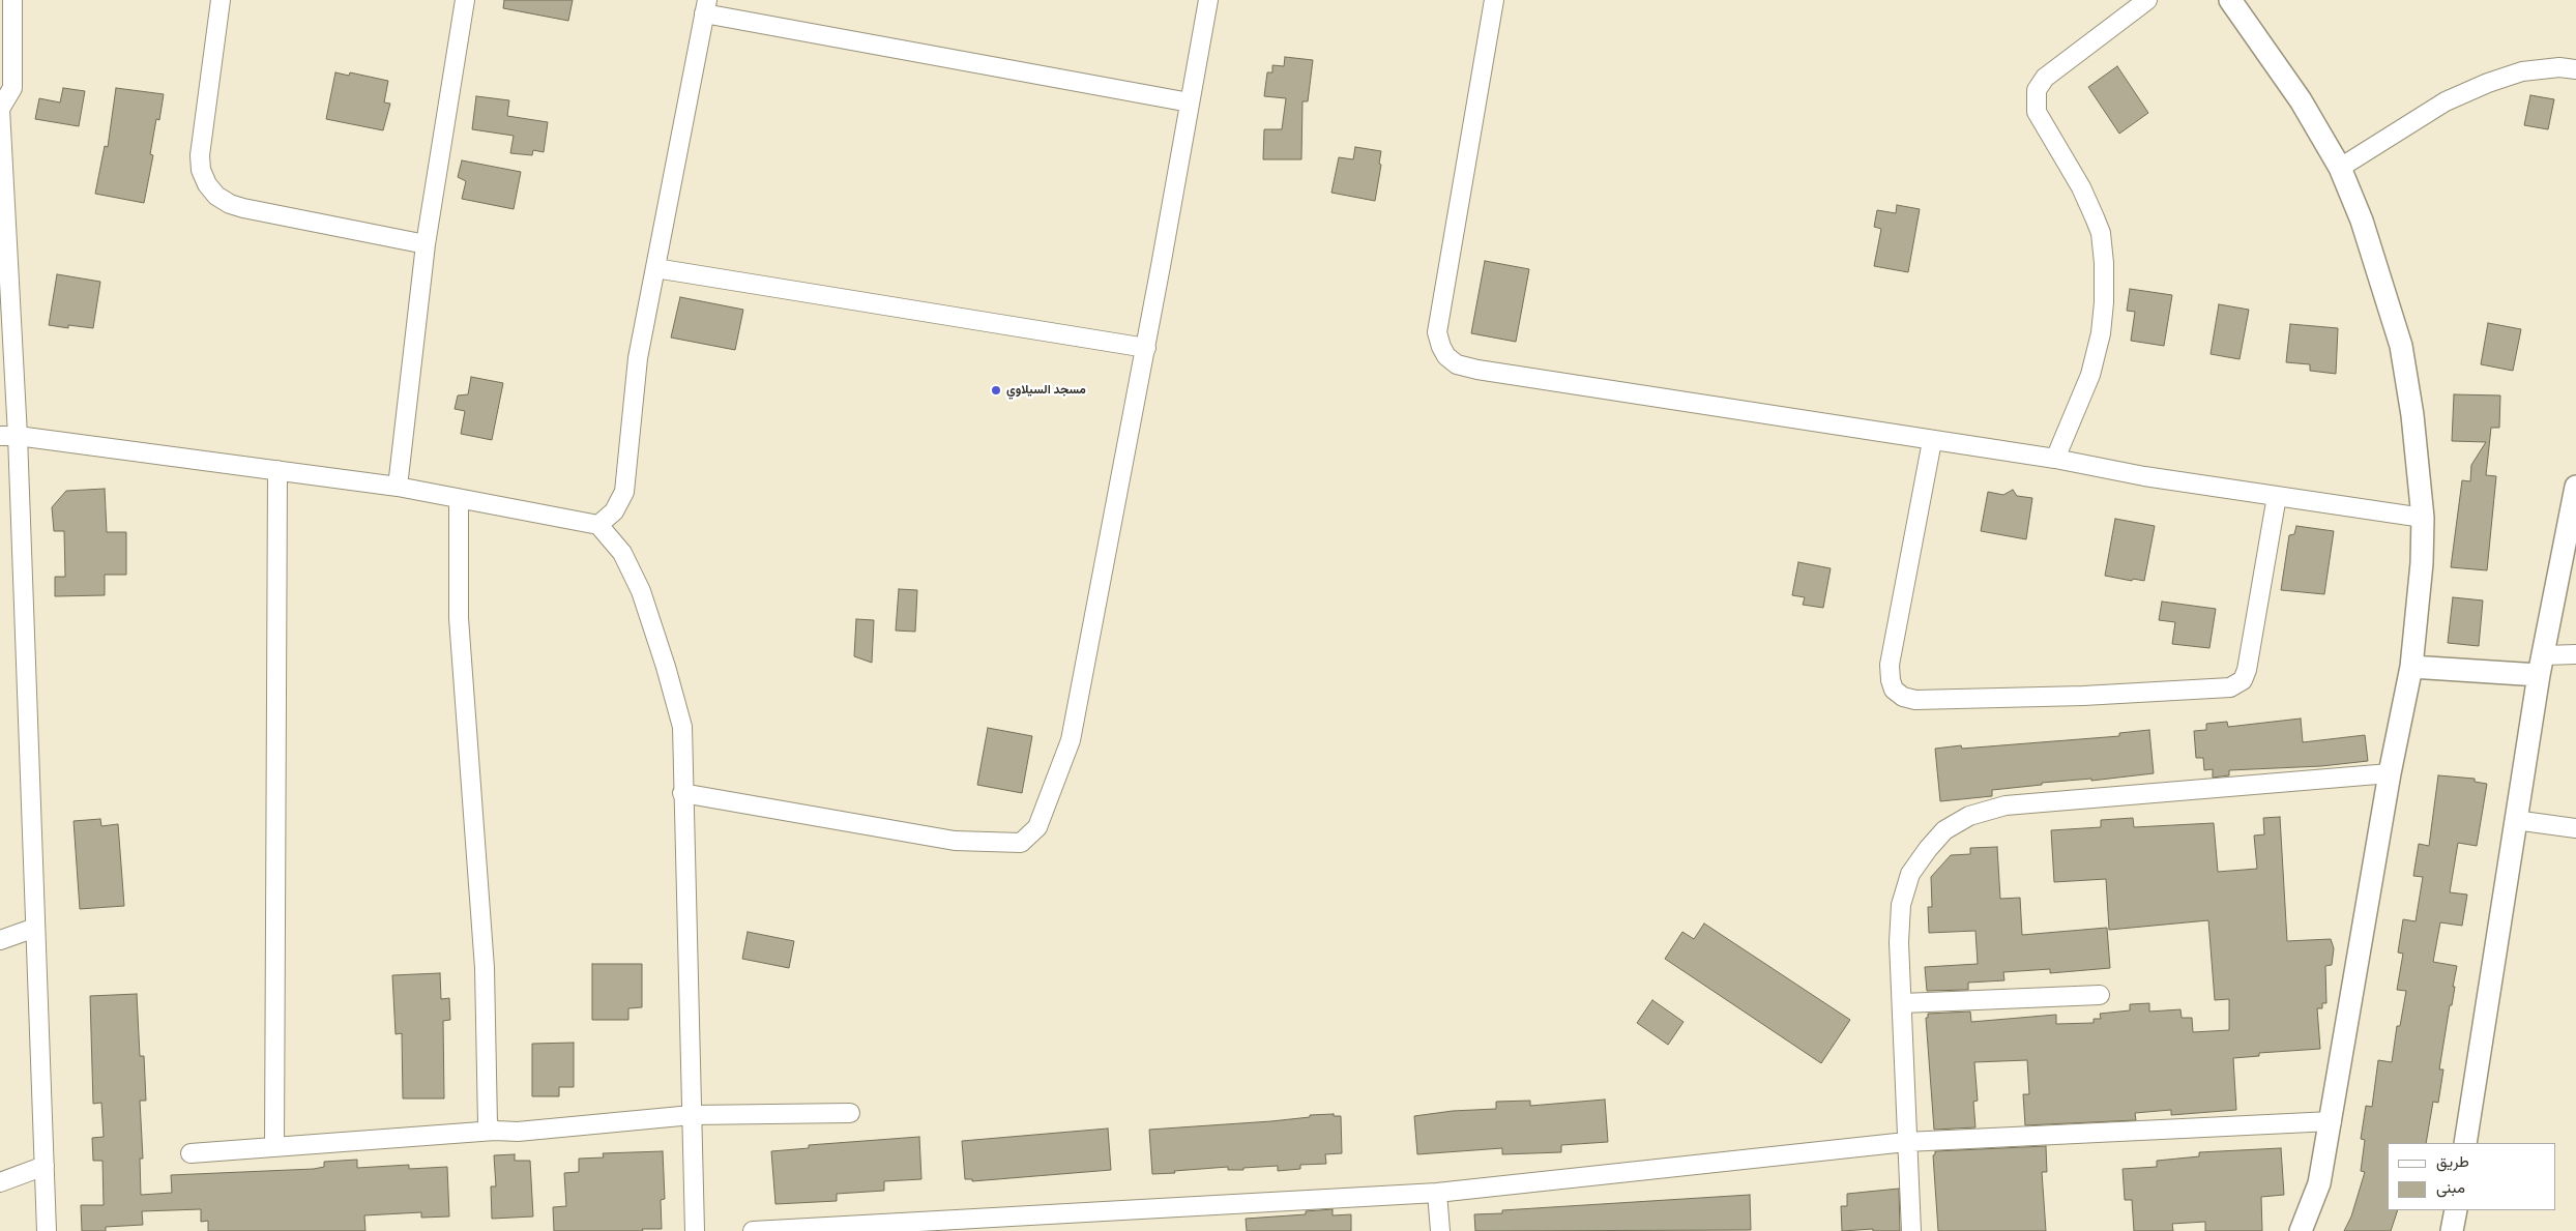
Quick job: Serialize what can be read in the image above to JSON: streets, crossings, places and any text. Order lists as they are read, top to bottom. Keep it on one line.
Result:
{"places":["مسجد السيلاوي"],"legend":["طريق","مبنى"]}
